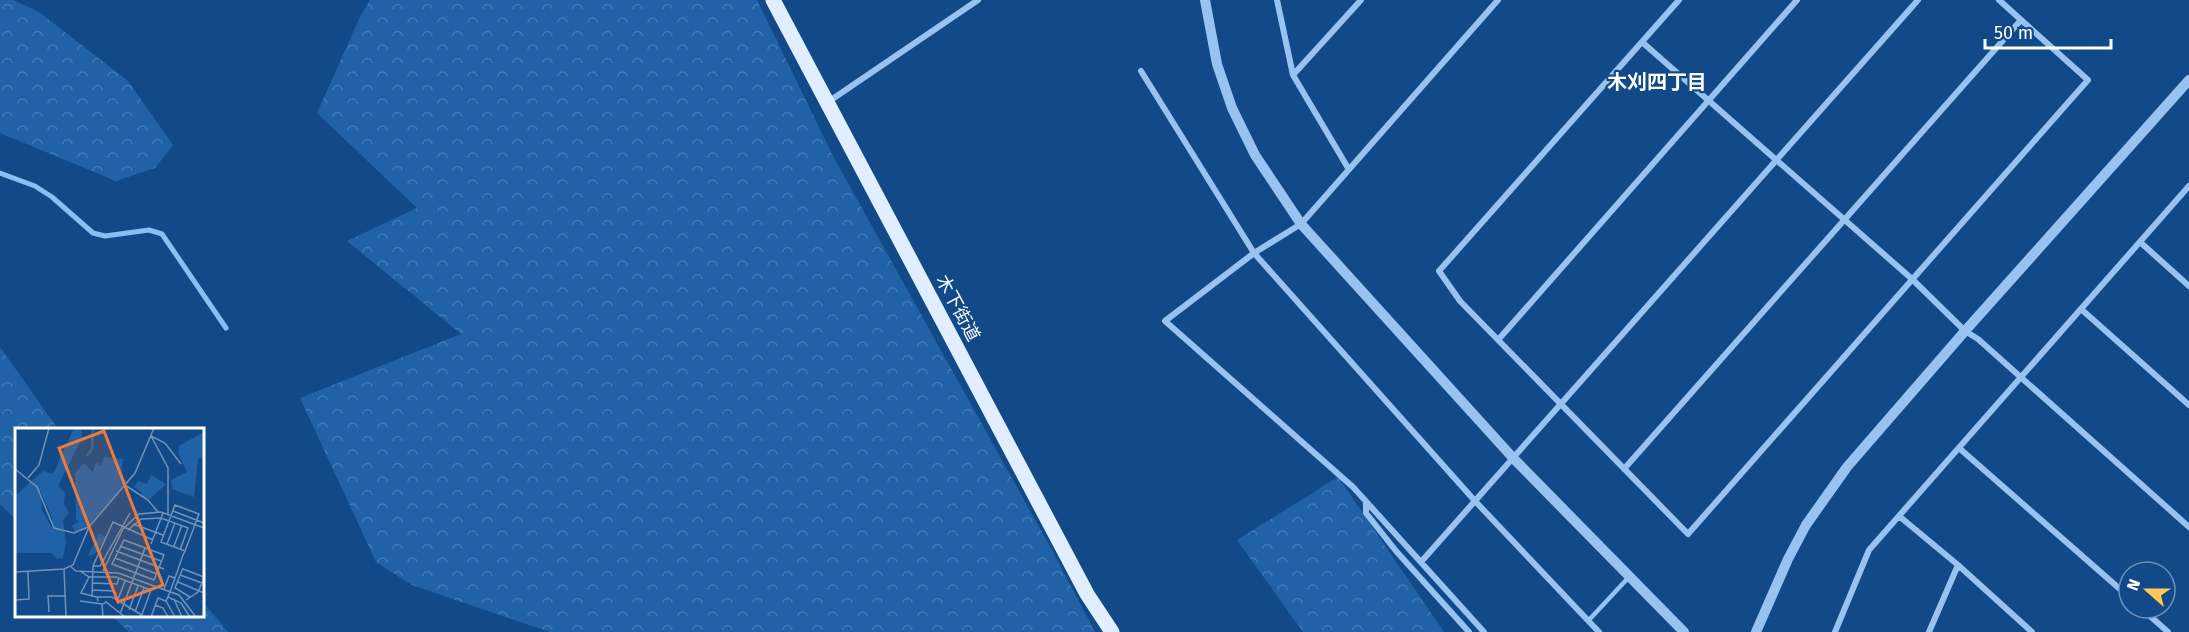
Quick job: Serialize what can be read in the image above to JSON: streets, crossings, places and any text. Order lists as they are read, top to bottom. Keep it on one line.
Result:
{"streets":{"main road":["木下街道"]},"districts":["木刈四丁目"],"scale_bar":"50 m","north":"left"}
